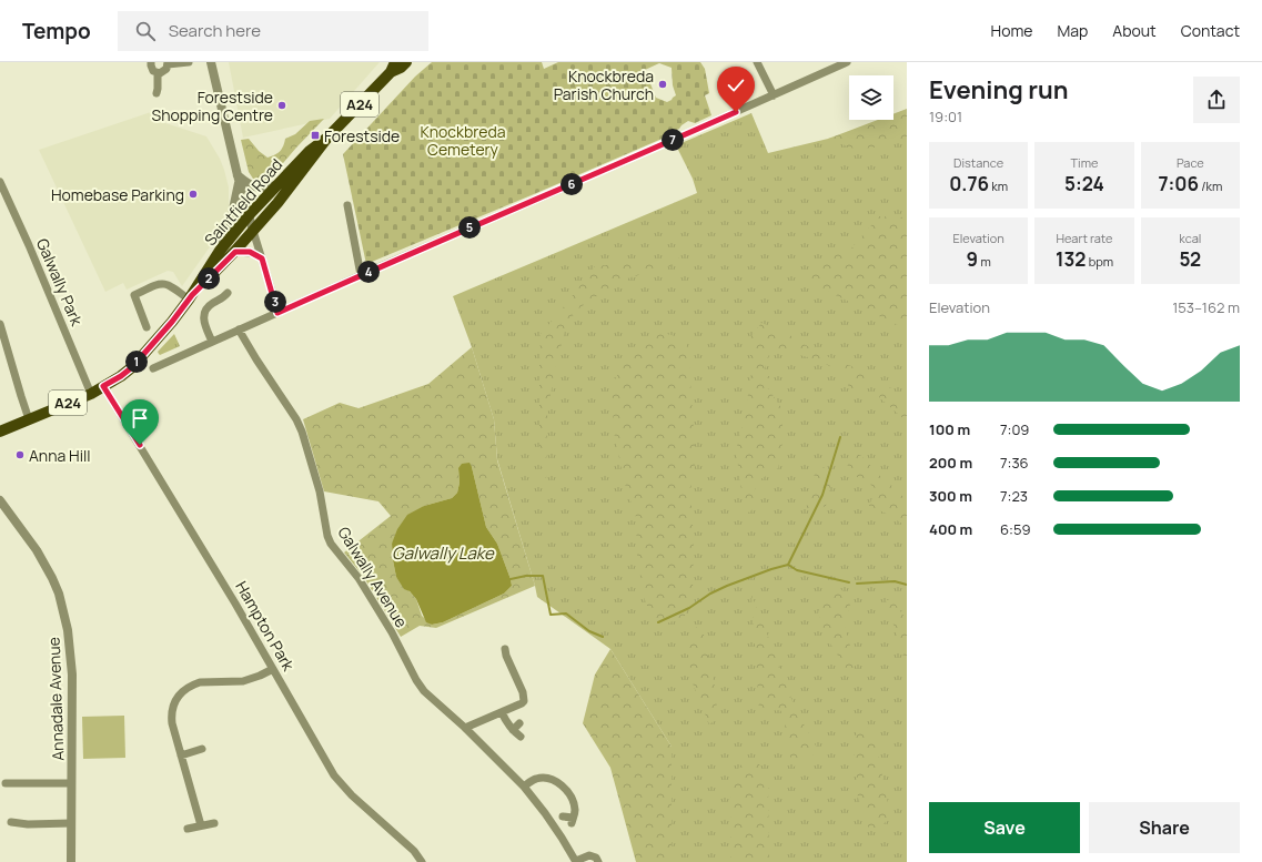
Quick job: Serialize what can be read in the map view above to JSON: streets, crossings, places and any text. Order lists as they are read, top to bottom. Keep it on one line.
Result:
{"streets":{"main road":["A24","Saintfield Road"],"street":["Galwally Park","Galwally Avenue","Hampton Park","Annadale Avenue"]},"crossings":[["A24","Saintfield Road"],["A24","Galwally Park"],["A24","Hampton Park"],["Saintfield Road","Hampton Park"]],"water":["Galwally Lake"],"parks":["Knockbreda Cemetery"],"places":{"other":["Knockbreda Parish Church","Forestside Shopping Centre","Homebase Parking","Anna Hill"],"transit":["Forestside"]},"page":{"header":"Tempo","search":"Search here","nav":["Home","Map","About","Contact"],"heading":["Evening run","19:01"],"pins":["7","6","5","4","2","3","1"],"stats":[["Distance","0.76 km"],["Time","5:24"],["Pace","7:06 /km"],["Elevation","9 m"],["Heart rate","132 bpm"],["kcal","52"]],"chart":["Elevation","153–162 m"],"list":[{"name":"100 m","note":"7:09"},{"name":"200 m","note":"7:36"},{"name":"300 m","note":"7:23"},{"name":"400 m","note":"6:59"}],"buttons":["Save","Share"]}}
